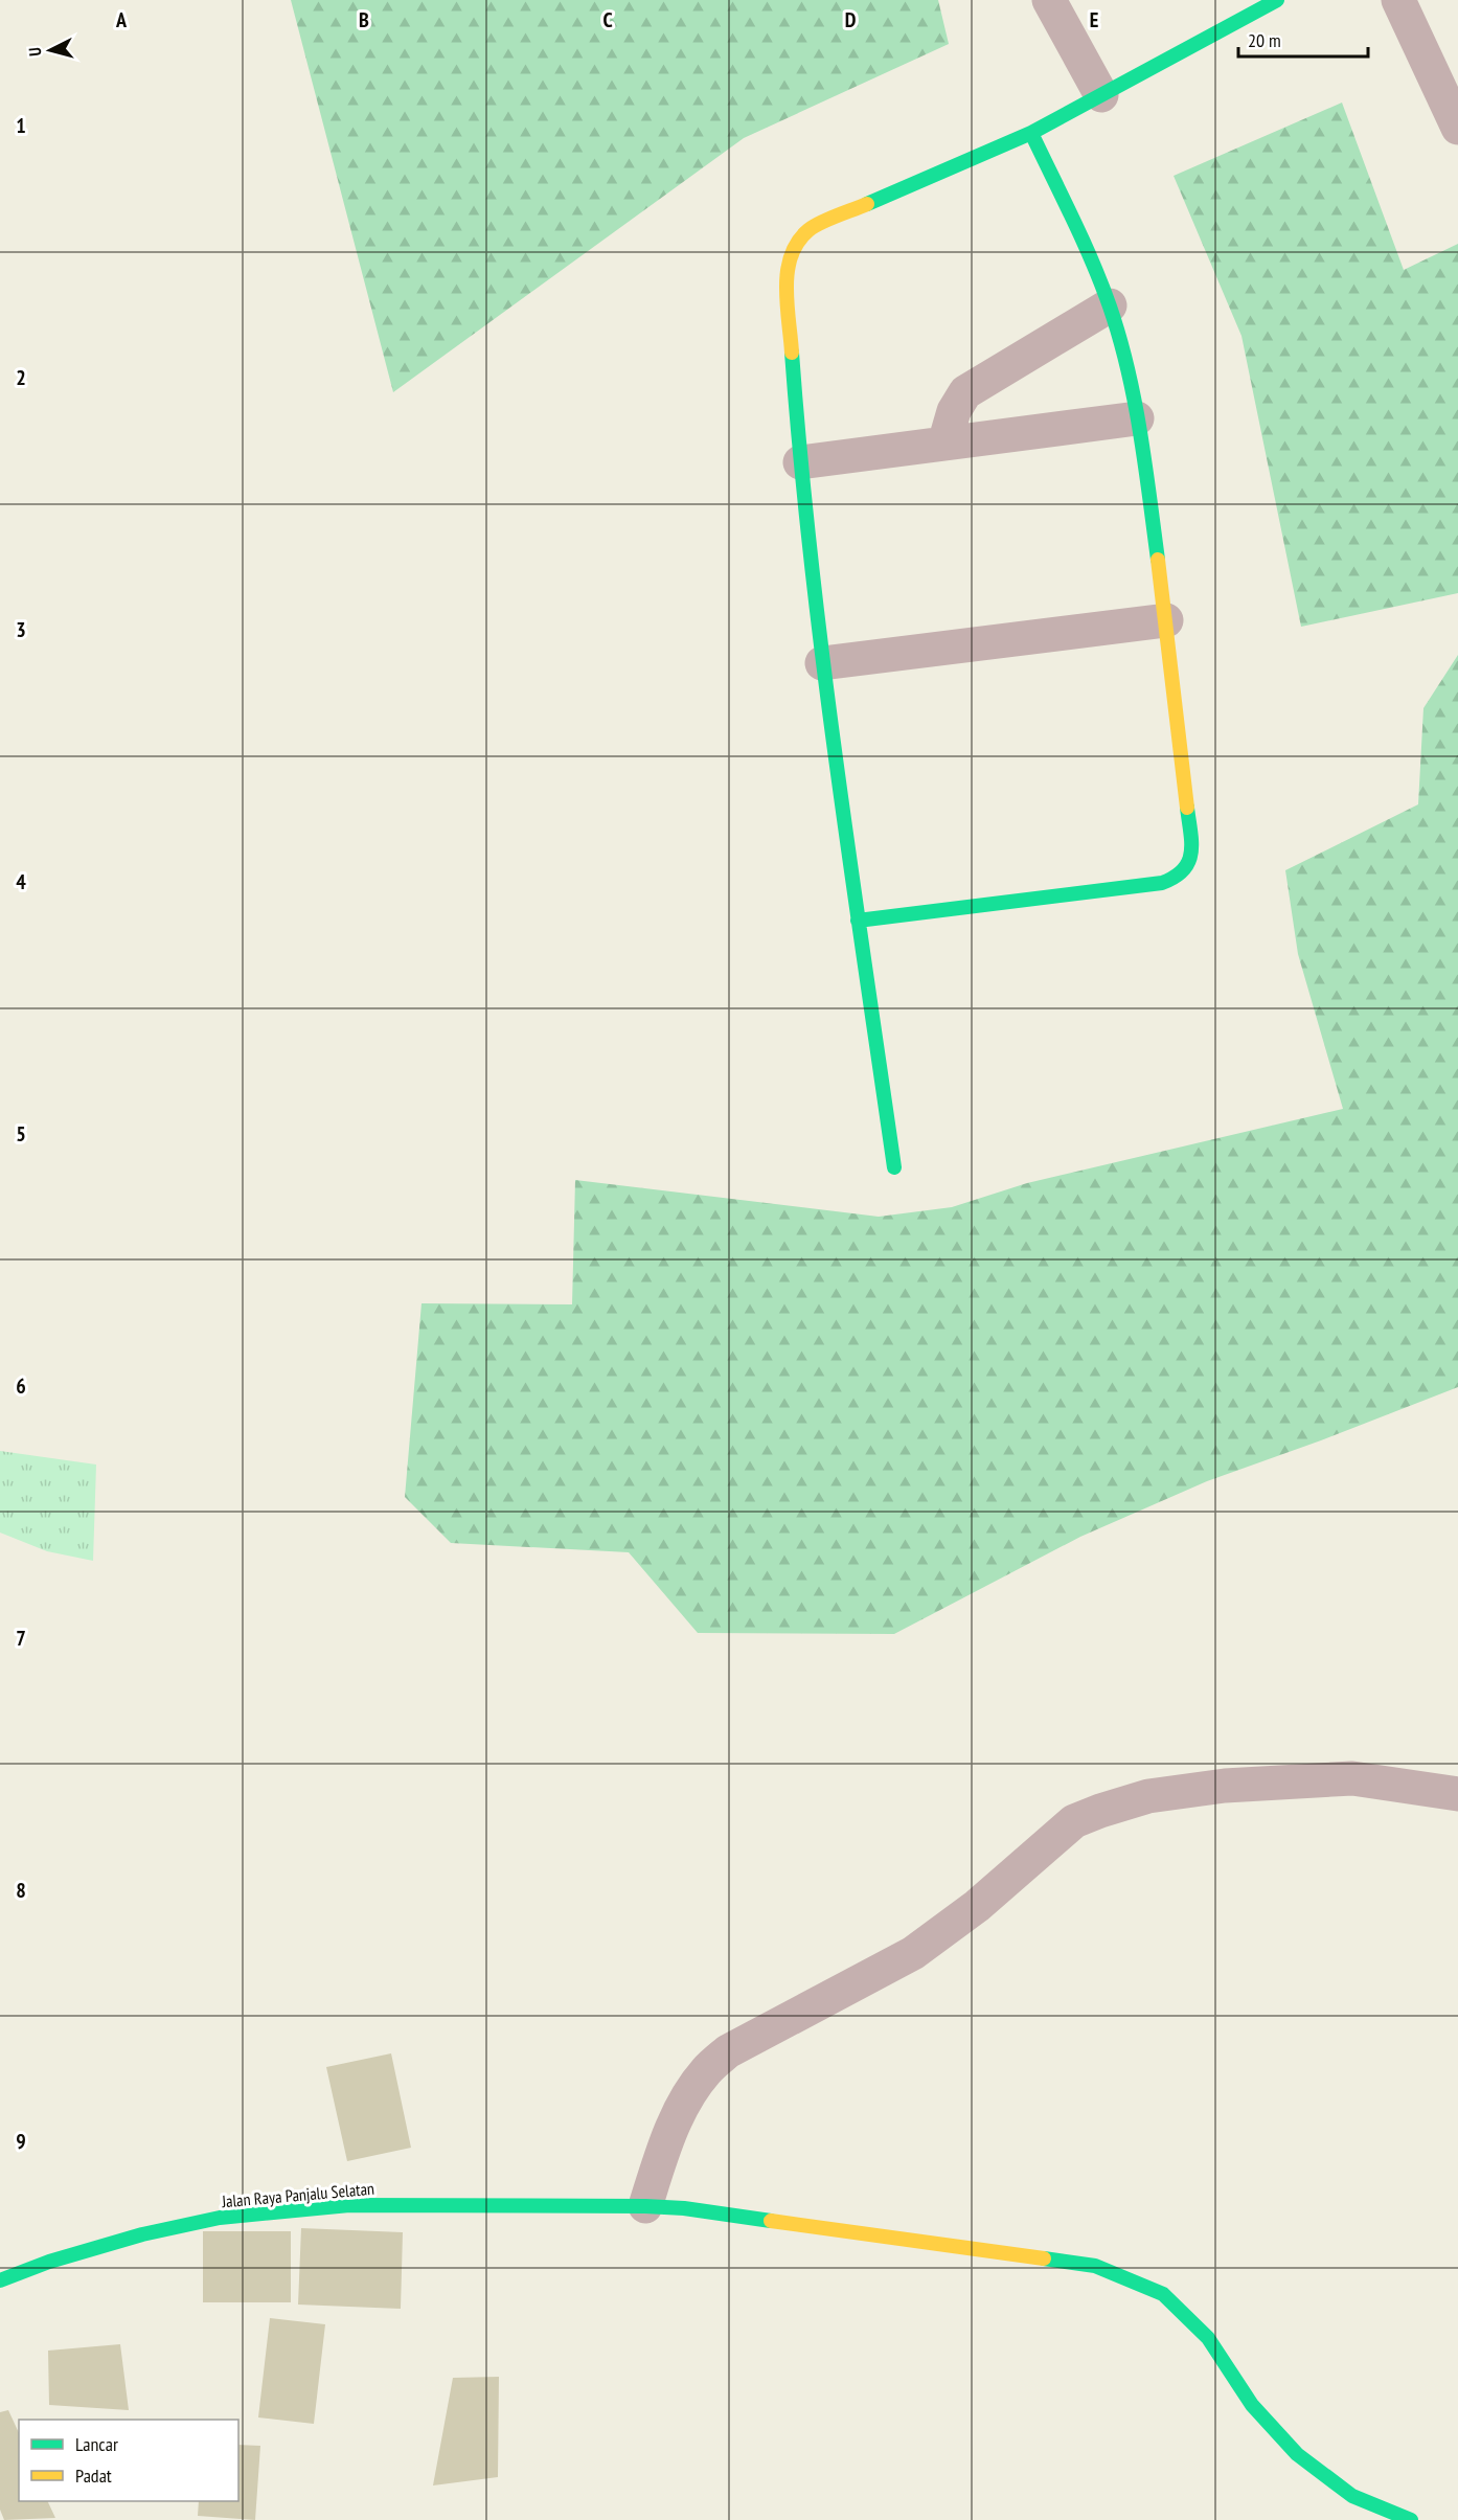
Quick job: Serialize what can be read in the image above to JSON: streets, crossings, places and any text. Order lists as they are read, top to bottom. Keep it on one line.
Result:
{"streets":{"street":["Jalan Raya Panjalu Selatan"]},"legend":["Lancar","Padat"],"scale_bar":"20 m","north":"left","grid":{"columns":["A","B","C","D","E"],"rows":["1","2","3","4","5","6","7","8","9"]}}
